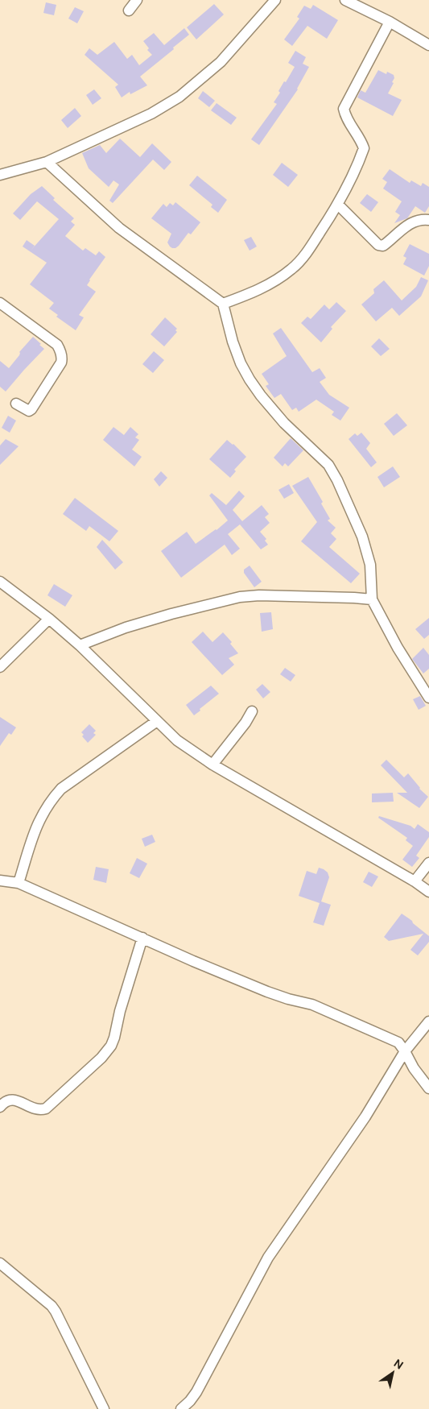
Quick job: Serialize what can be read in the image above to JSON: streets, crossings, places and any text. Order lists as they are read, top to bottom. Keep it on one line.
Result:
{"north":"top right"}
